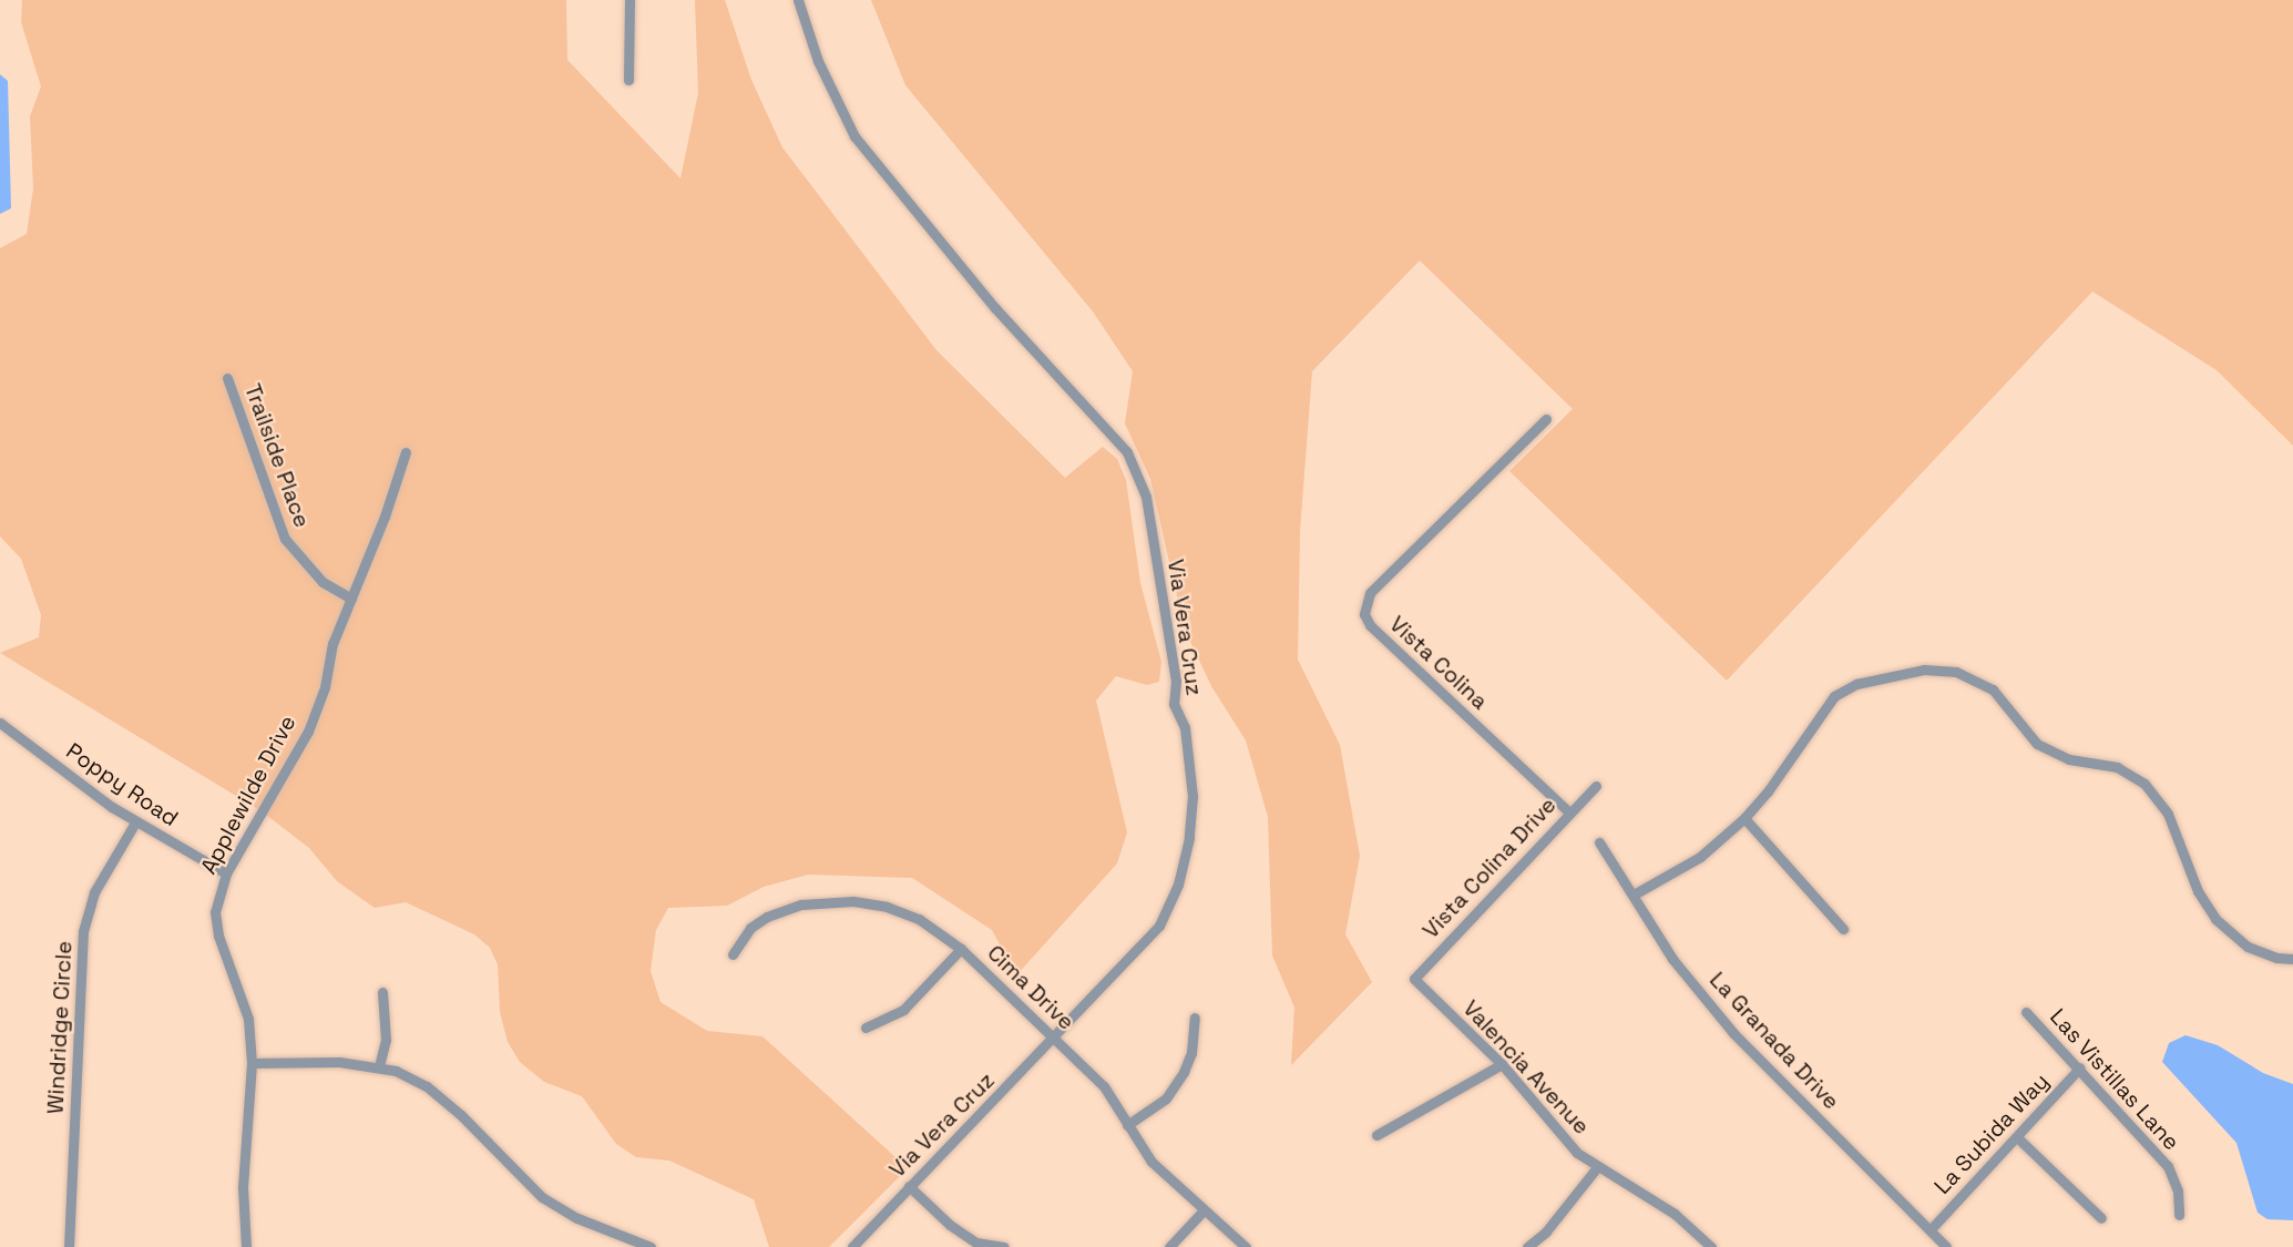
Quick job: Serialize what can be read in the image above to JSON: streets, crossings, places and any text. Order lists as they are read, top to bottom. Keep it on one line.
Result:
{"streets":{"street":["Trailside Place","Via Vera Cruz","Vista Colina","Poppy Road","Applewilde Drive","Vista Colina Drive","Cima Drive","Windridge Circle","La Granada Drive","Valencia Avenue","Las Vistillas Lane","La Subida Way"]},"crossings":[["Trailside Place","Applewilde Drive"],["Via Vera Cruz","Cima Drive"],["Vista Colina","Vista Colina Drive"],["Poppy Road","Applewilde Drive"],["Poppy Road","Windridge Circle"],["Vista Colina Drive","Valencia Avenue"],["La Granada Drive","La Subida Way"],["Las Vistillas Lane","La Subida Way"]]}
